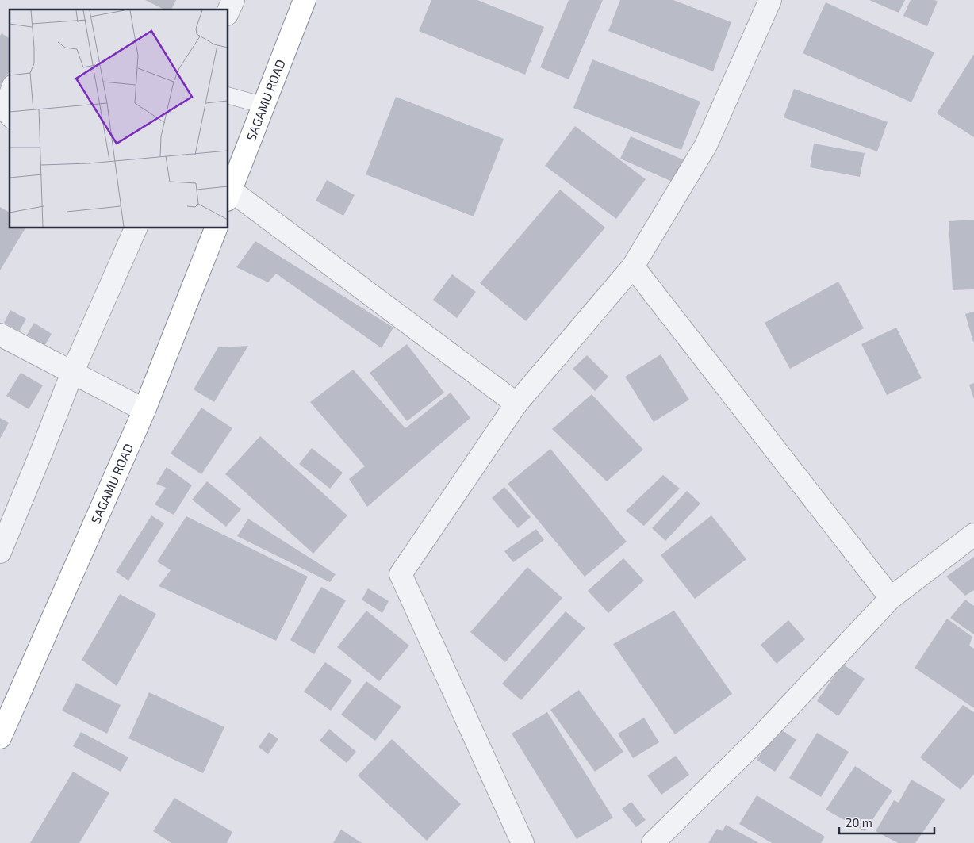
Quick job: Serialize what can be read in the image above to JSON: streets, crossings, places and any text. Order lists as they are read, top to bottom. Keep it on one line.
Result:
{"streets":{"highway":["SAGAMU ROAD"]},"scale_bar":"20 m"}
